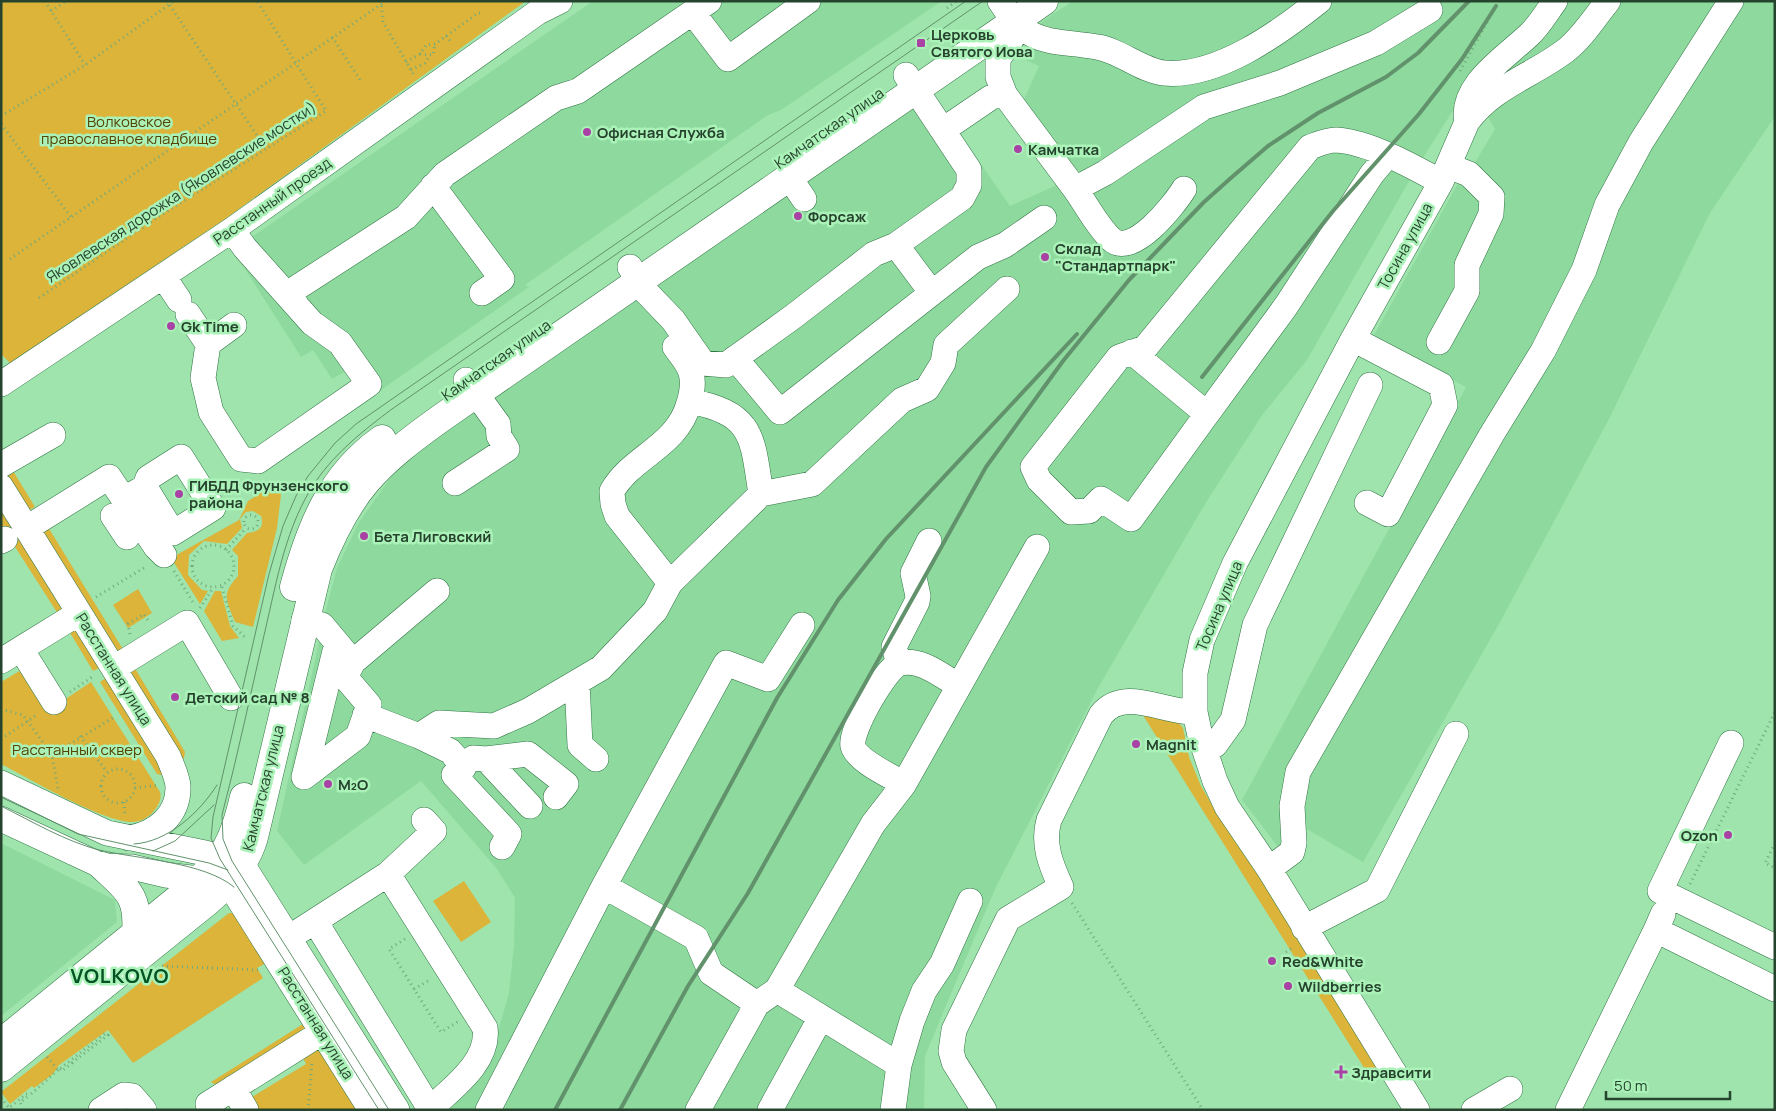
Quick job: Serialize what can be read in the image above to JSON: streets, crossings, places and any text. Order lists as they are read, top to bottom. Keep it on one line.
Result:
{"streets":{"main road":["Камчатская улица"],"street":["Расстанный проезд","Тосина улица","Расстанная улица"],"path":["Яковлевская дорожка (Яковлевские мостки)"]},"crossings":[["Камчатская улица","Расстанная улица"]],"districts":["VOLKOVO"],"parks":["Волковское православное кладбище","Расстанный сквер"],"places":{"transit":["Церковь Святого Иова"],"other":["Офисная Служба","Камчатка","Форсаж","Склад \"Стандартпарк\"","Gk Time","ГИБДД Фрунзенского района","Бета Лиговский","Детский сад № 8","Magnit","М₂O","Ozon","Red&White","Wildberries"],"health":["Здравсити"]},"scale_bar":"50 m"}
